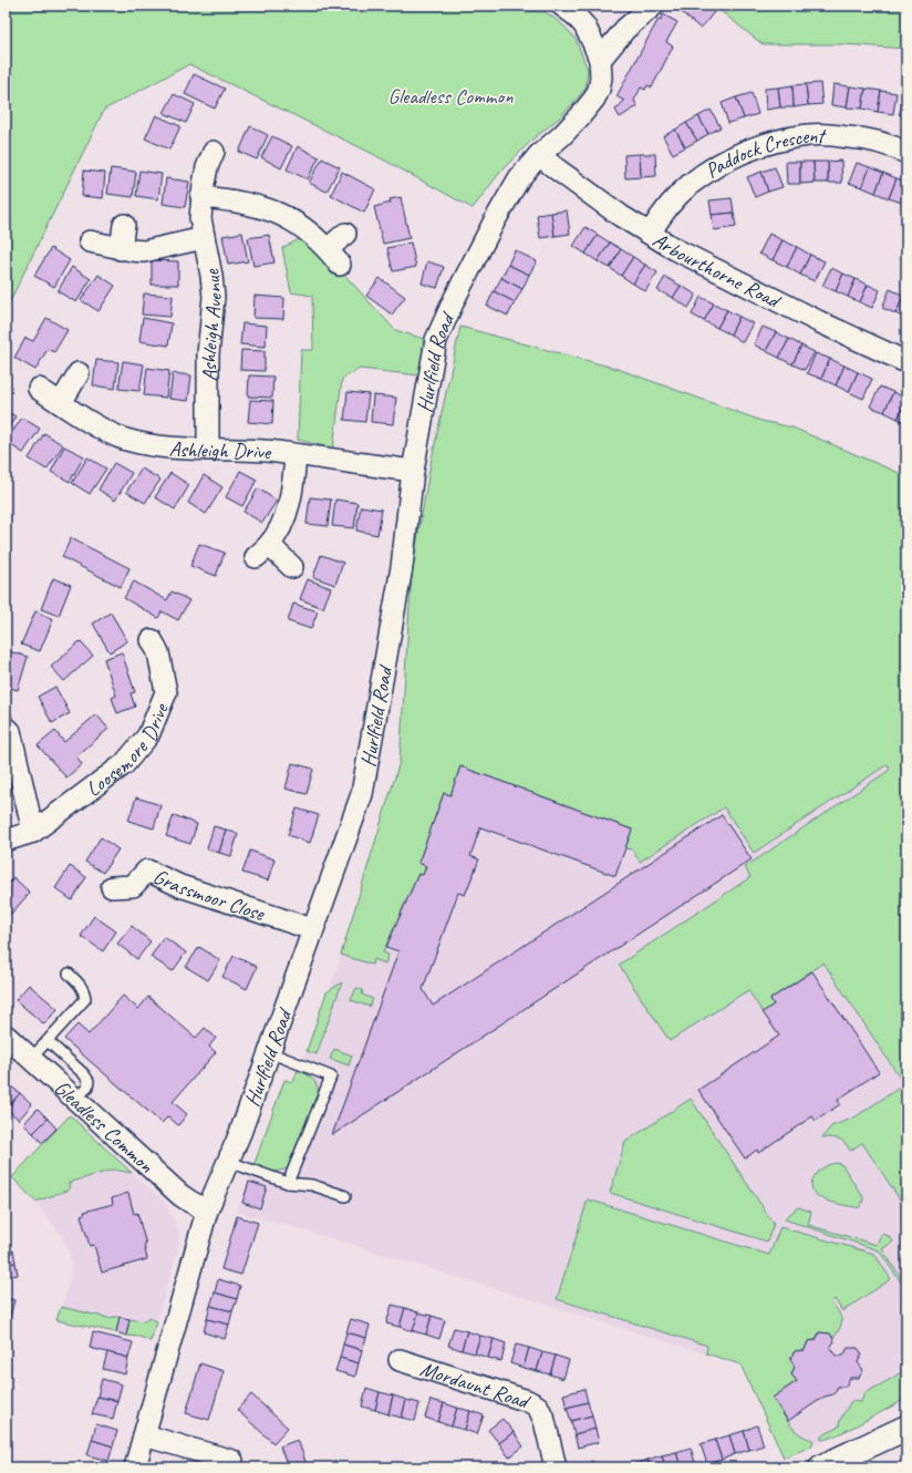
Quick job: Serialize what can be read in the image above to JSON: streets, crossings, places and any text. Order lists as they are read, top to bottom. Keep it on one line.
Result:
{"streets":{"street":["Paddock Crescent","Arbourthorne Road","Ashleigh Avenue","Hurlfield Road","Ashleigh Drive","Loosemore Drive","Grassmoor Close","Gleadless Common","Mordaunt Road"]},"crossings":[["Paddock Crescent","Arbourthorne Road"],["Arbourthorne Road","Hurlfield Road"],["Ashleigh Avenue","Ashleigh Drive"],["Hurlfield Road","Ashleigh Drive"],["Hurlfield Road","Grassmoor Close"],["Hurlfield Road","Gleadless Common"]],"parks":["Gleadless Common"]}
